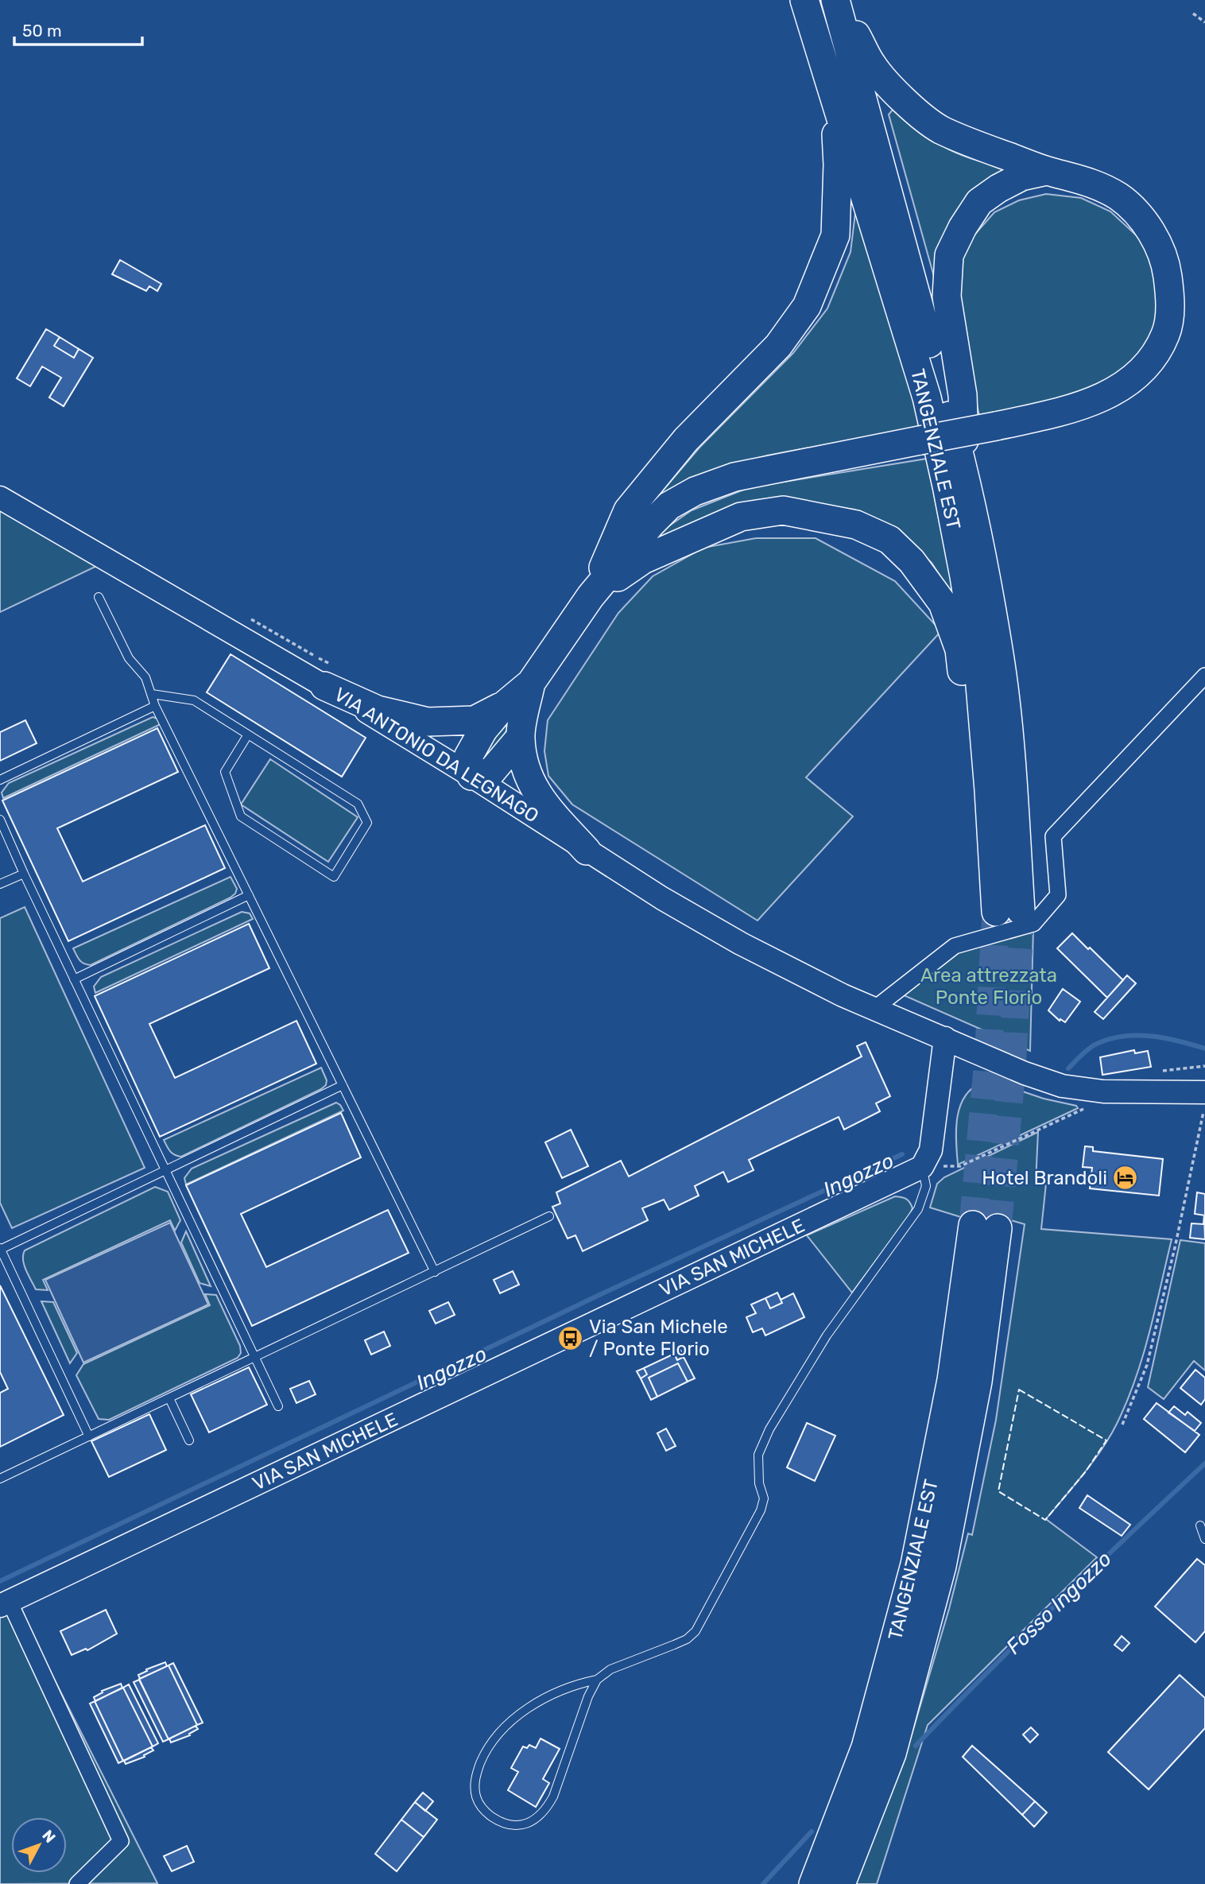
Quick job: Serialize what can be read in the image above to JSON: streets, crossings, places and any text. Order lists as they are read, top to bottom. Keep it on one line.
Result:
{"streets":{"highway":["TANGENZIALE EST"],"street":["VIA ANTONIO DA LEGNAGO","VIA SAN MICHELE"]},"water":["Ingozzo","Fosso Ingozzo"],"parks":["Area attrezzata Ponte Florio"],"places":{"hotel":["Hotel Brandoli"],"bus stop":["Via San Michele / Ponte Florio"]},"scale_bar":"50 m","north":"top right"}
